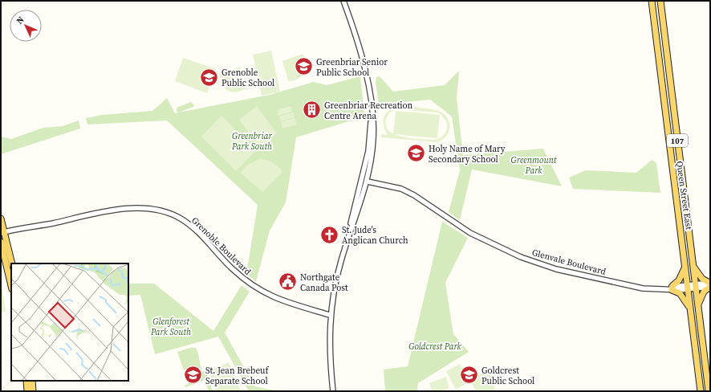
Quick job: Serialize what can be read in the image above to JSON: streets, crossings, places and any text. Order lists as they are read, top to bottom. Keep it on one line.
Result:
{"streets":{"main road":["107","Queen Street East"],"street":["Grenoble Boulevard","Glenvale Boulevard"]},"crossings":[["Queen Street East","Glenvale Boulevard"]],"parks":["Greenbriar Park South","Greenmount Park","Glenforest Park South","Goldcrest Park"],"places":{"school or university":["Greenbriar Senior Public School","Grenoble Public School","Holy Name of Mary Secondary School","St. Jean Brebeuf Separate School","Goldcrest Public School"],"building":["Greenbriar Recreation Centre Arena"],"church":["St. Jude's Anglican Church"],"public building":["Northgate Canada Post"]},"north":"top left"}
